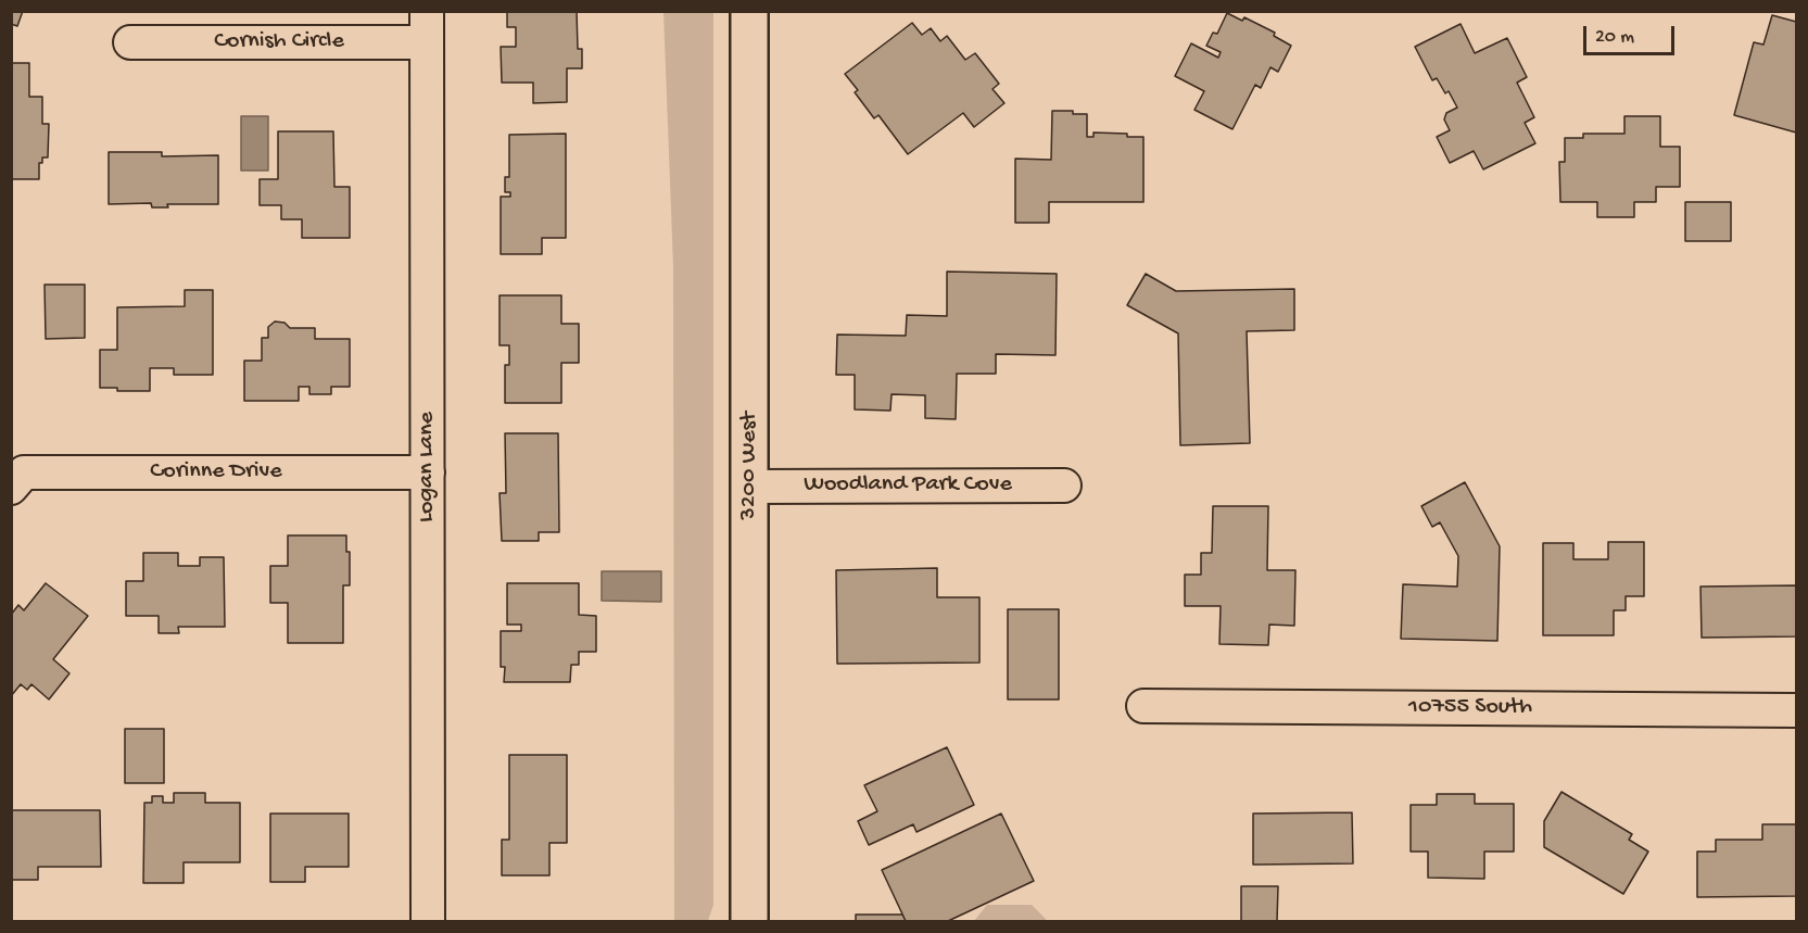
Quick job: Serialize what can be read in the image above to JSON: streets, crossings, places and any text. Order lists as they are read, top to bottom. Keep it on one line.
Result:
{"streets":{"street":["Cornish Circle","3200 West","Logan Lane","Corinne Drive","Woodland Park Cove","10755 South"]},"crossings":[["Cornish Circle","Logan Lane"],["3200 West","Woodland Park Cove"],["Logan Lane","Corinne Drive"]],"scale_bar":"20 m"}
